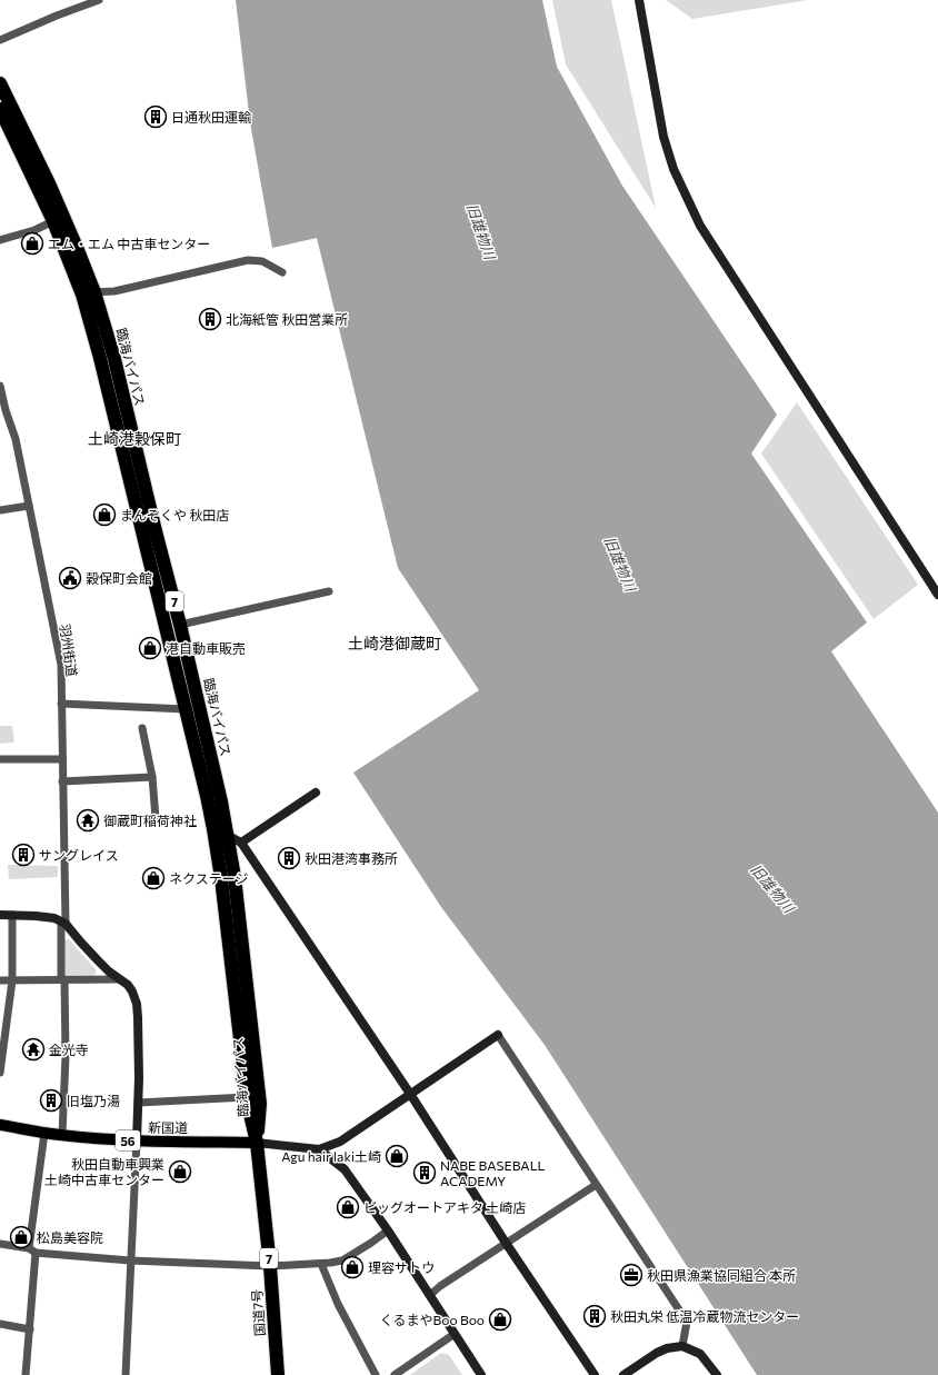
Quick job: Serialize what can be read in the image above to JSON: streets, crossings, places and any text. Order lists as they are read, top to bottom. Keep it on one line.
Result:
{"streets":{"highway":["臨海バイパス","7","国道7号"],"main road":["新国道","56"],"street":["羽州街道"]},"crossings":[["臨海バイパス","新国道"],["臨海バイパス","国道7号"],["羽州街道","新国道"],["新国道","国道7号"]],"districts":["土崎港穀保町","土崎港御蔵町"],"water":["旧雄物川"],"places":{"building":["日通秋田運輸","北海紙管 秋田営業所","サングレイス","秋田港湾事務所","旧塩乃湯","NABE BASEBALL ACADEMY","秋田丸栄 低温冷蔵物流センター"],"shop":["エム・エム 中古車センター","まんぞくや 秋田店","港自動車販売","ネクステージ","Agu hair laki土崎","秋田自動車興業 土崎中古車センター","ビッグオートアキタ 土崎店","松島美容院","理容サトウ","くるまやBoo Boo"],"public building":["穀保町会館"],"temple":["御蔵町稲荷神社","金光寺"],"office":["秋田県漁業協同組合 本所"]}}
